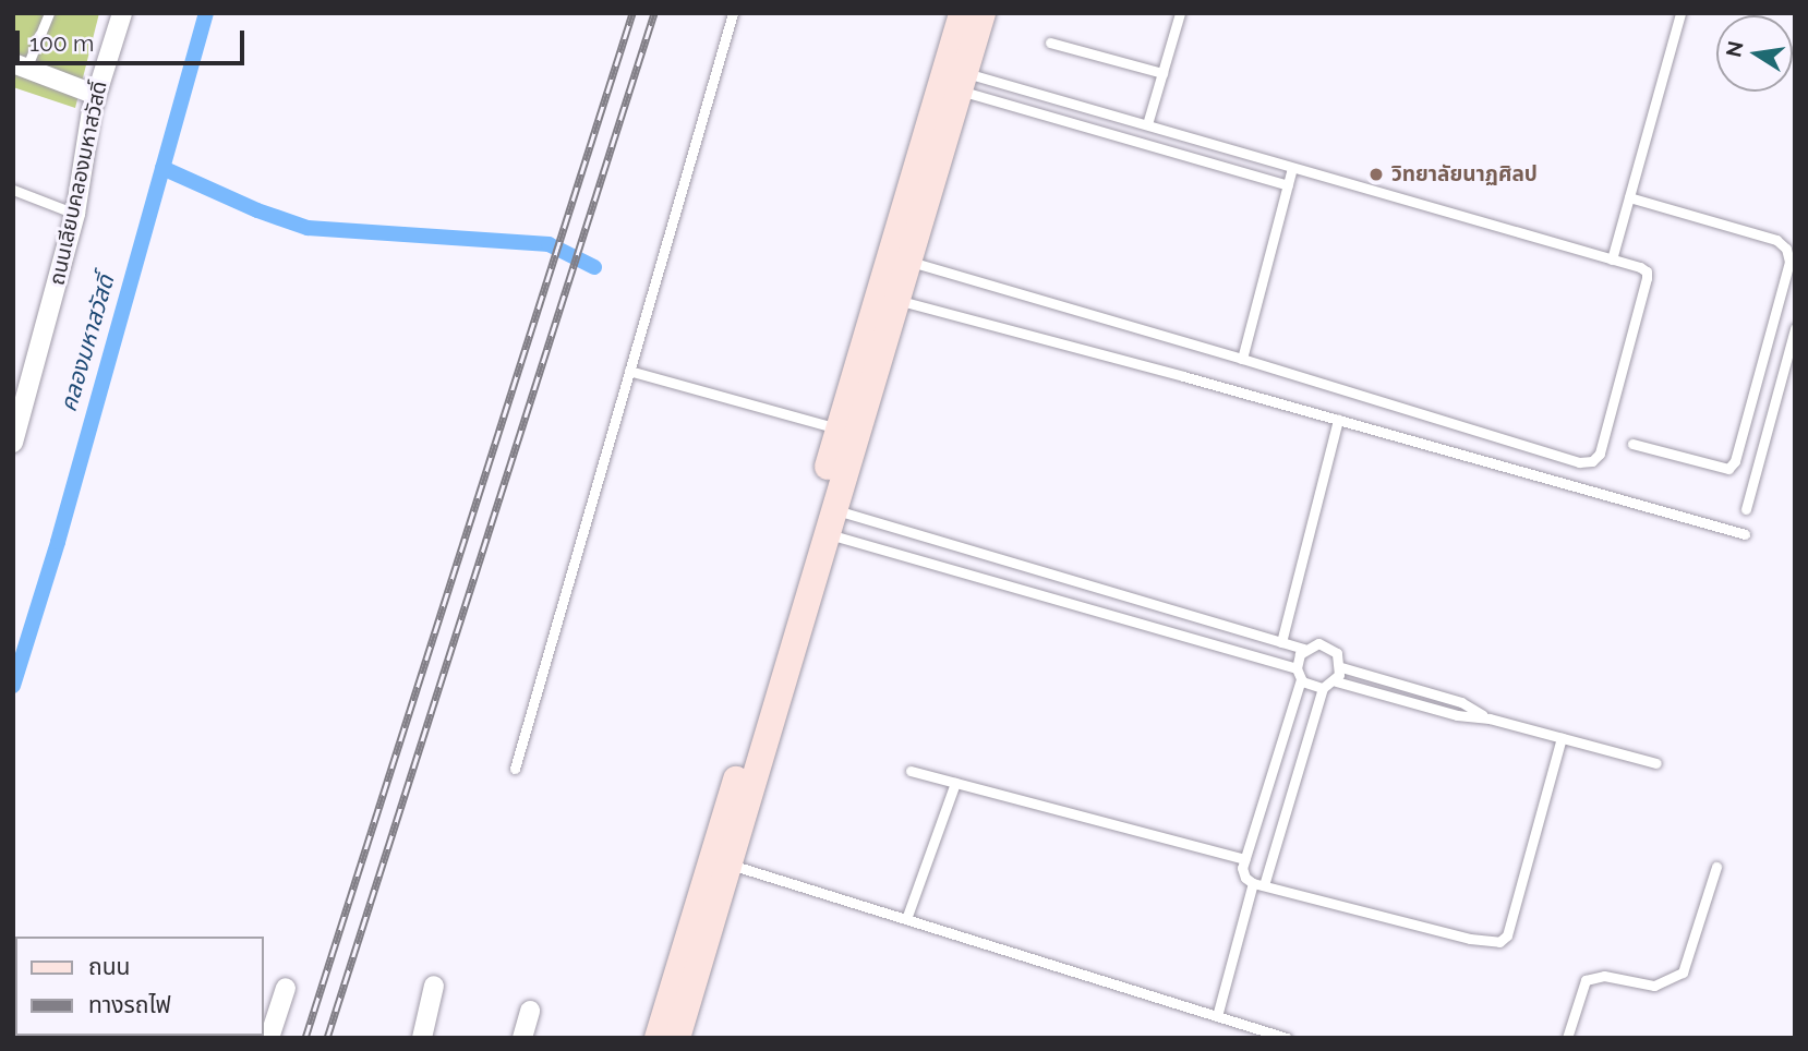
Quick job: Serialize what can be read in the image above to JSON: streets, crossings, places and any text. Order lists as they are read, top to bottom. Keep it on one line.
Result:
{"streets":{"street":["ถนนเลียบคลองมหาสวัสดิ์"]},"water":["คลองมหาสวัสดิ์"],"places":["วิทยาลัยนาฏศิลป"],"legend":["ถนน","ทางรถไฟ"],"scale_bar":"100 m","north":"left"}
